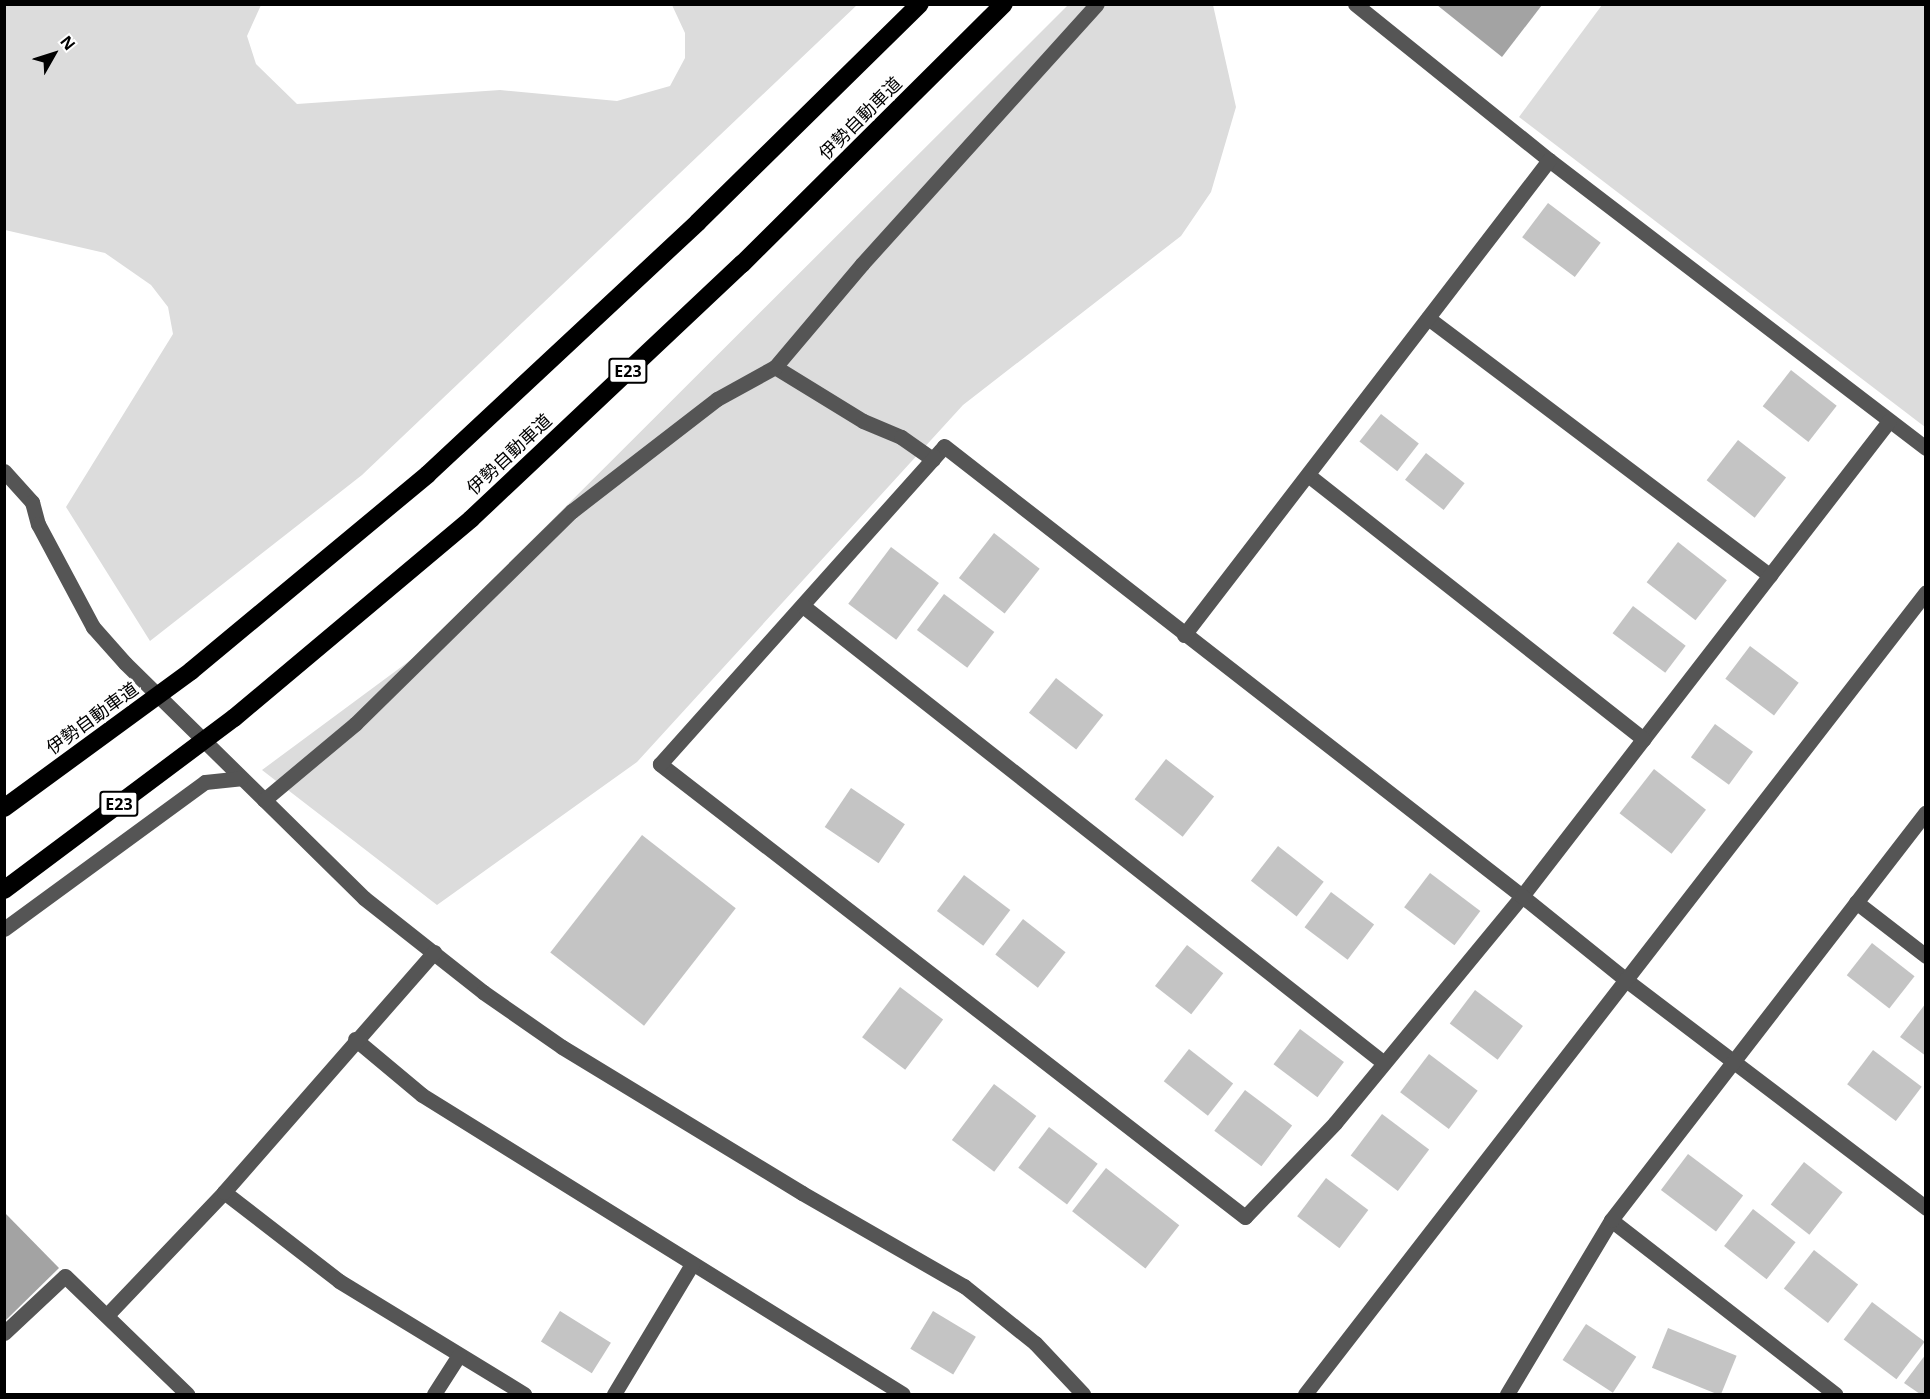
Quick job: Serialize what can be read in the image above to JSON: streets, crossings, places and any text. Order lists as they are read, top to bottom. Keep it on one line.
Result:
{"streets":{"highway":["伊勢自動車道","E23"]},"north":"top right"}
